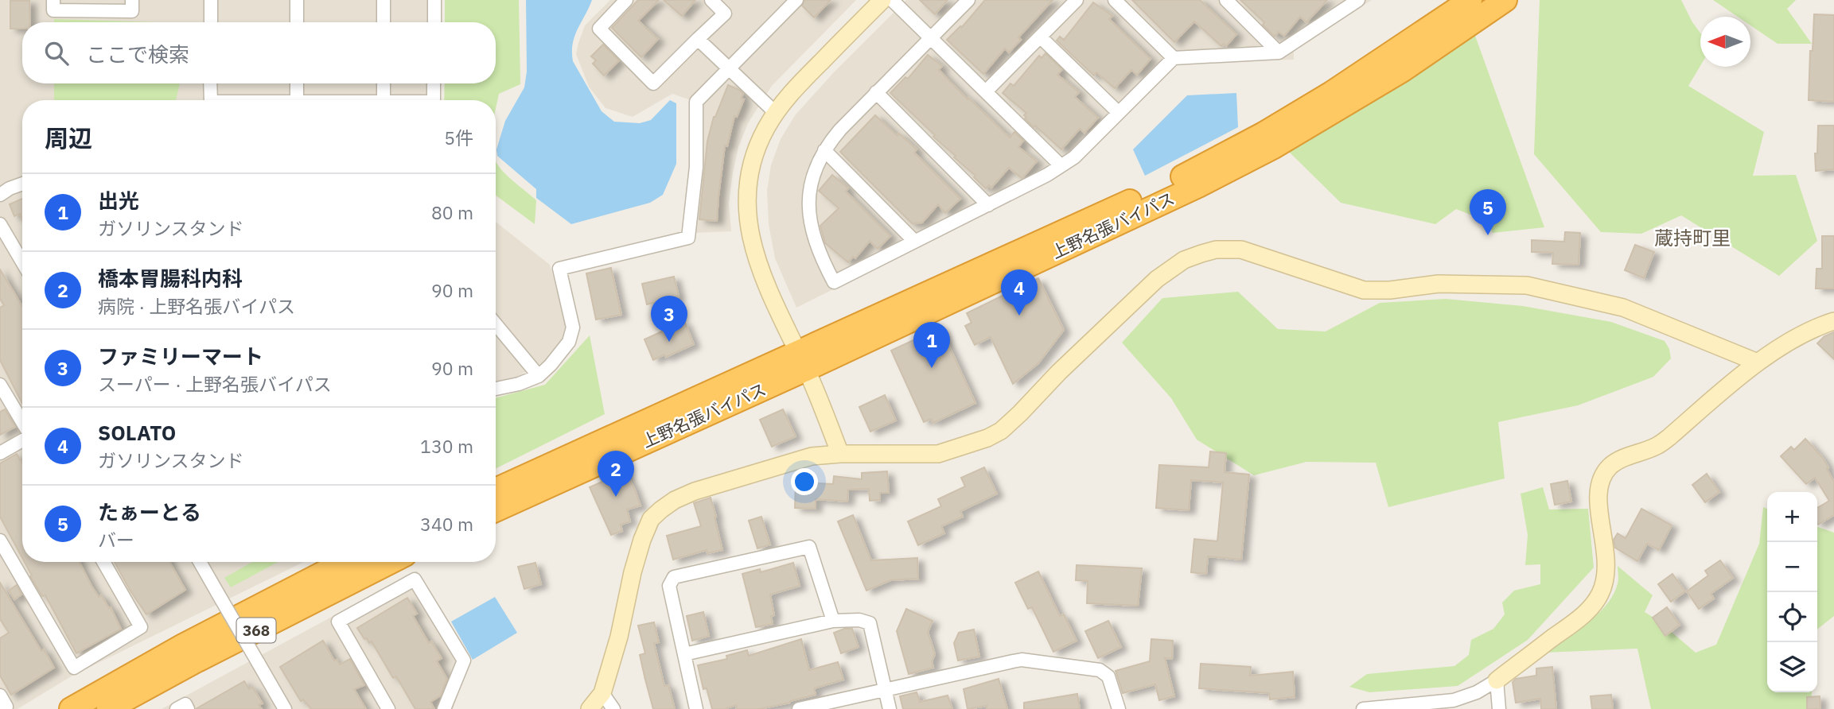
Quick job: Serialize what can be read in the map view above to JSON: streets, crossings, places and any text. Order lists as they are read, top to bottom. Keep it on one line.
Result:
{"streets":{"highway":["上野名張バイパス","368"]},"districts":["蔵持町里"],"north":"left","page":{"search":"ここで検索","heading":["周辺","5件"],"list":[{"mark":"1","name":"出光","note":"ガソリンスタンド","value":"80 m"},{"mark":"2","name":"橋本胃腸科内科","note":"病院 · 上野名張バイパス","value":"90 m"},{"mark":"3","name":"ファミリーマート","note":"スーパー · 上野名張バイパス","value":"90 m"},{"mark":"4","name":"SOLATO","note":"ガソリンスタンド","value":"130 m"},{"mark":"5","name":"たぁーとる","note":"バー","value":"340 m"}],"pins":["5","4","3","1","2"],"map_buttons":["+","−"]}}
